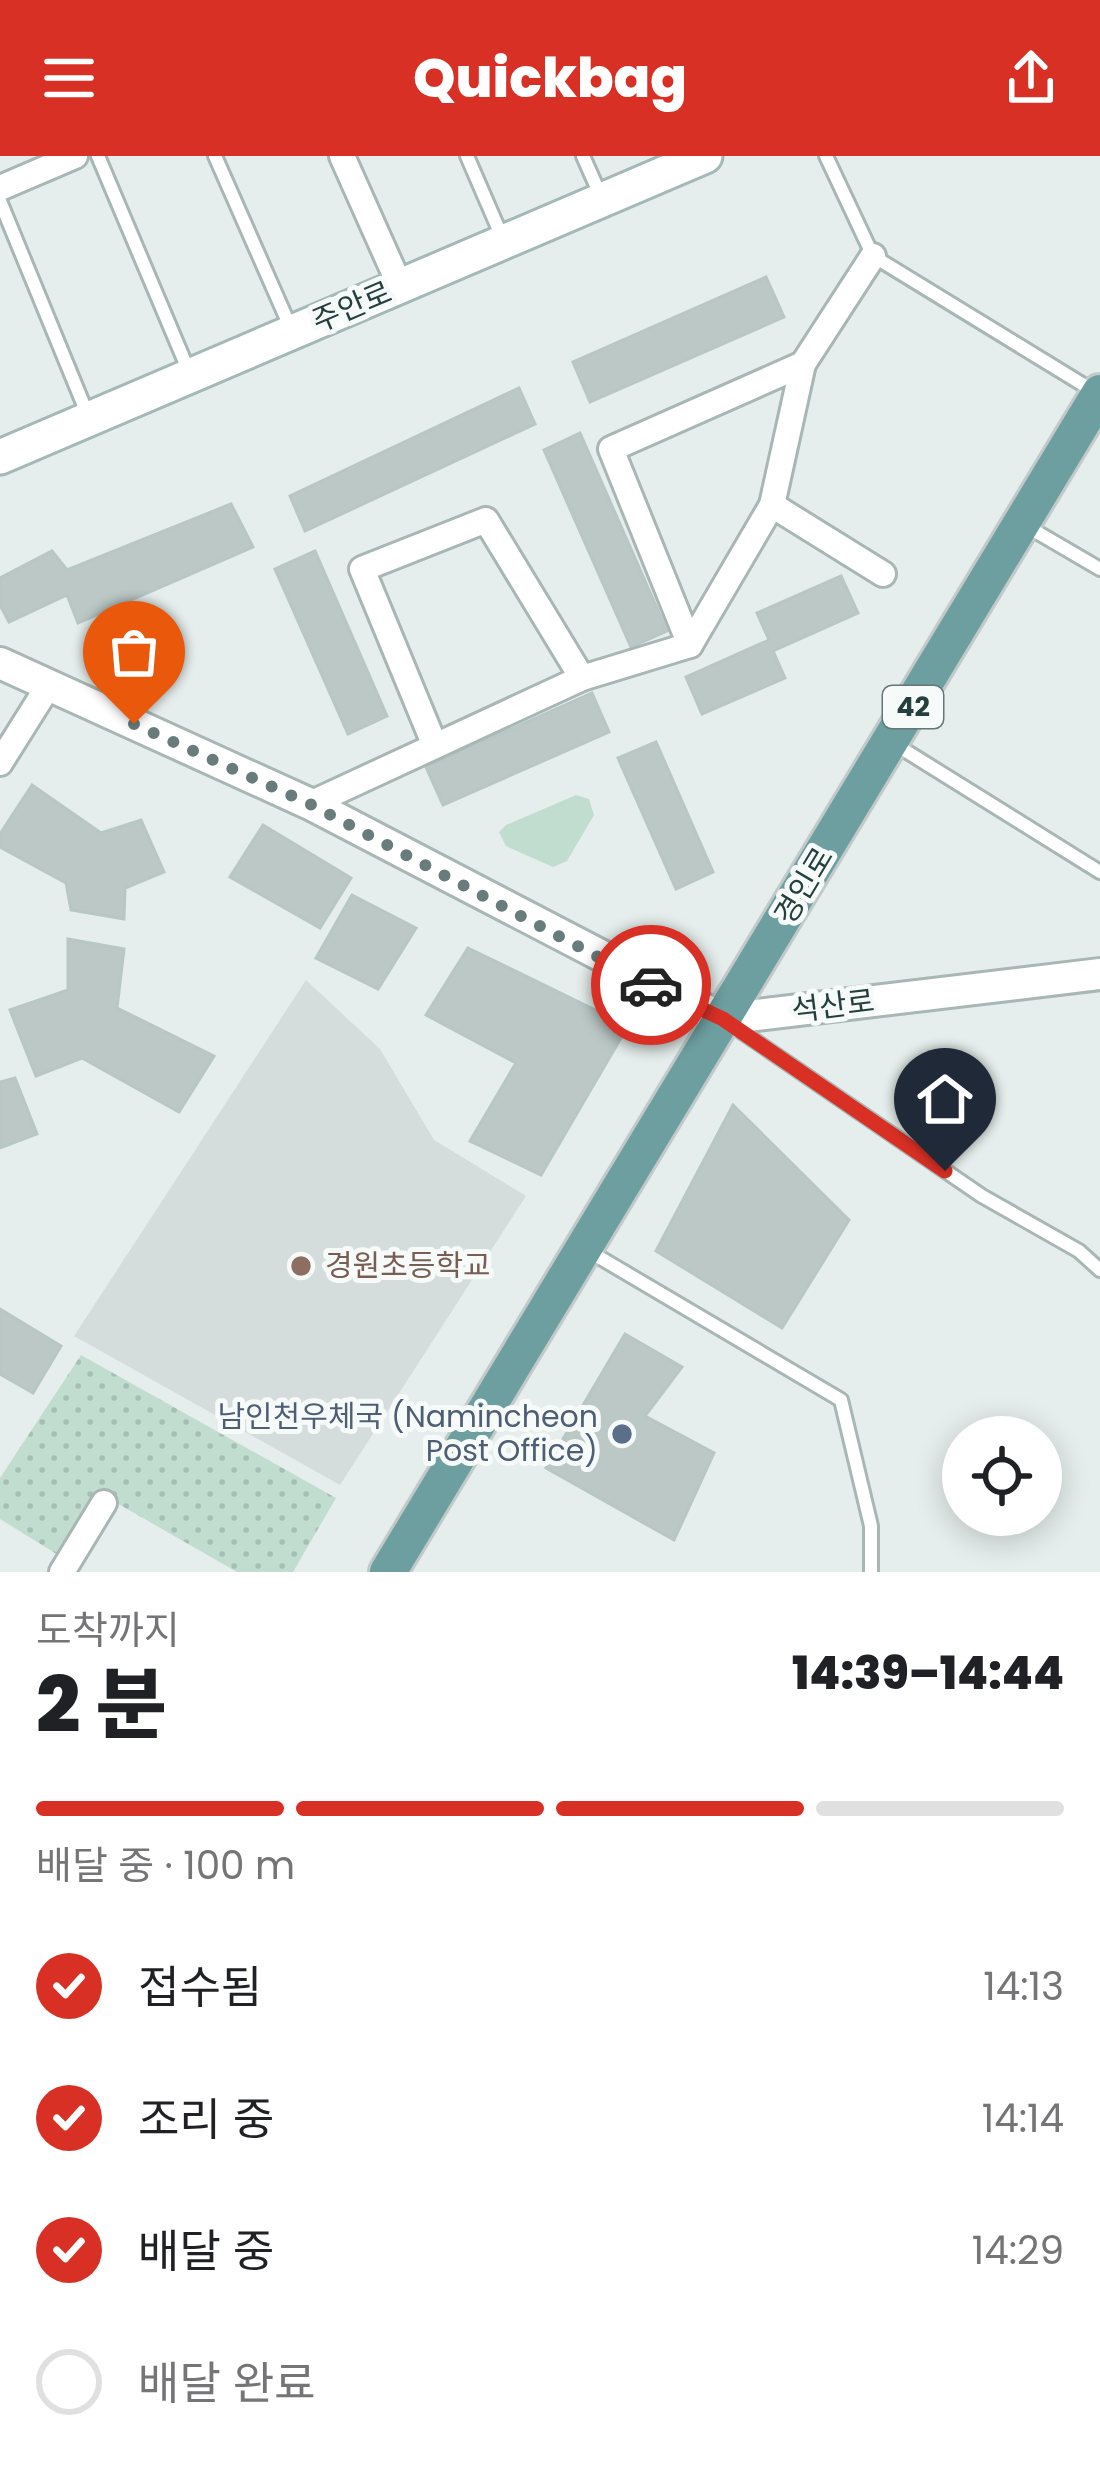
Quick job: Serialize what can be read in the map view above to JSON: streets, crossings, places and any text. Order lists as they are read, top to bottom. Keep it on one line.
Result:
{"streets":{"main road":["주안로","42","경인로"],"street":["석산로"]},"crossings":[["경인로","석산로"]],"places":["경원초등학교","남인천우체국 (Namincheon Post Office)"],"page":{"header":"Quickbag","heading":["2 분","도착까지","14:39–14:44"],"bar":"배달 중 · 100 m","list":[["접수됨","14:13"],["조리 중","14:14"],["배달 중","14:29"],"배달 완료"]}}
